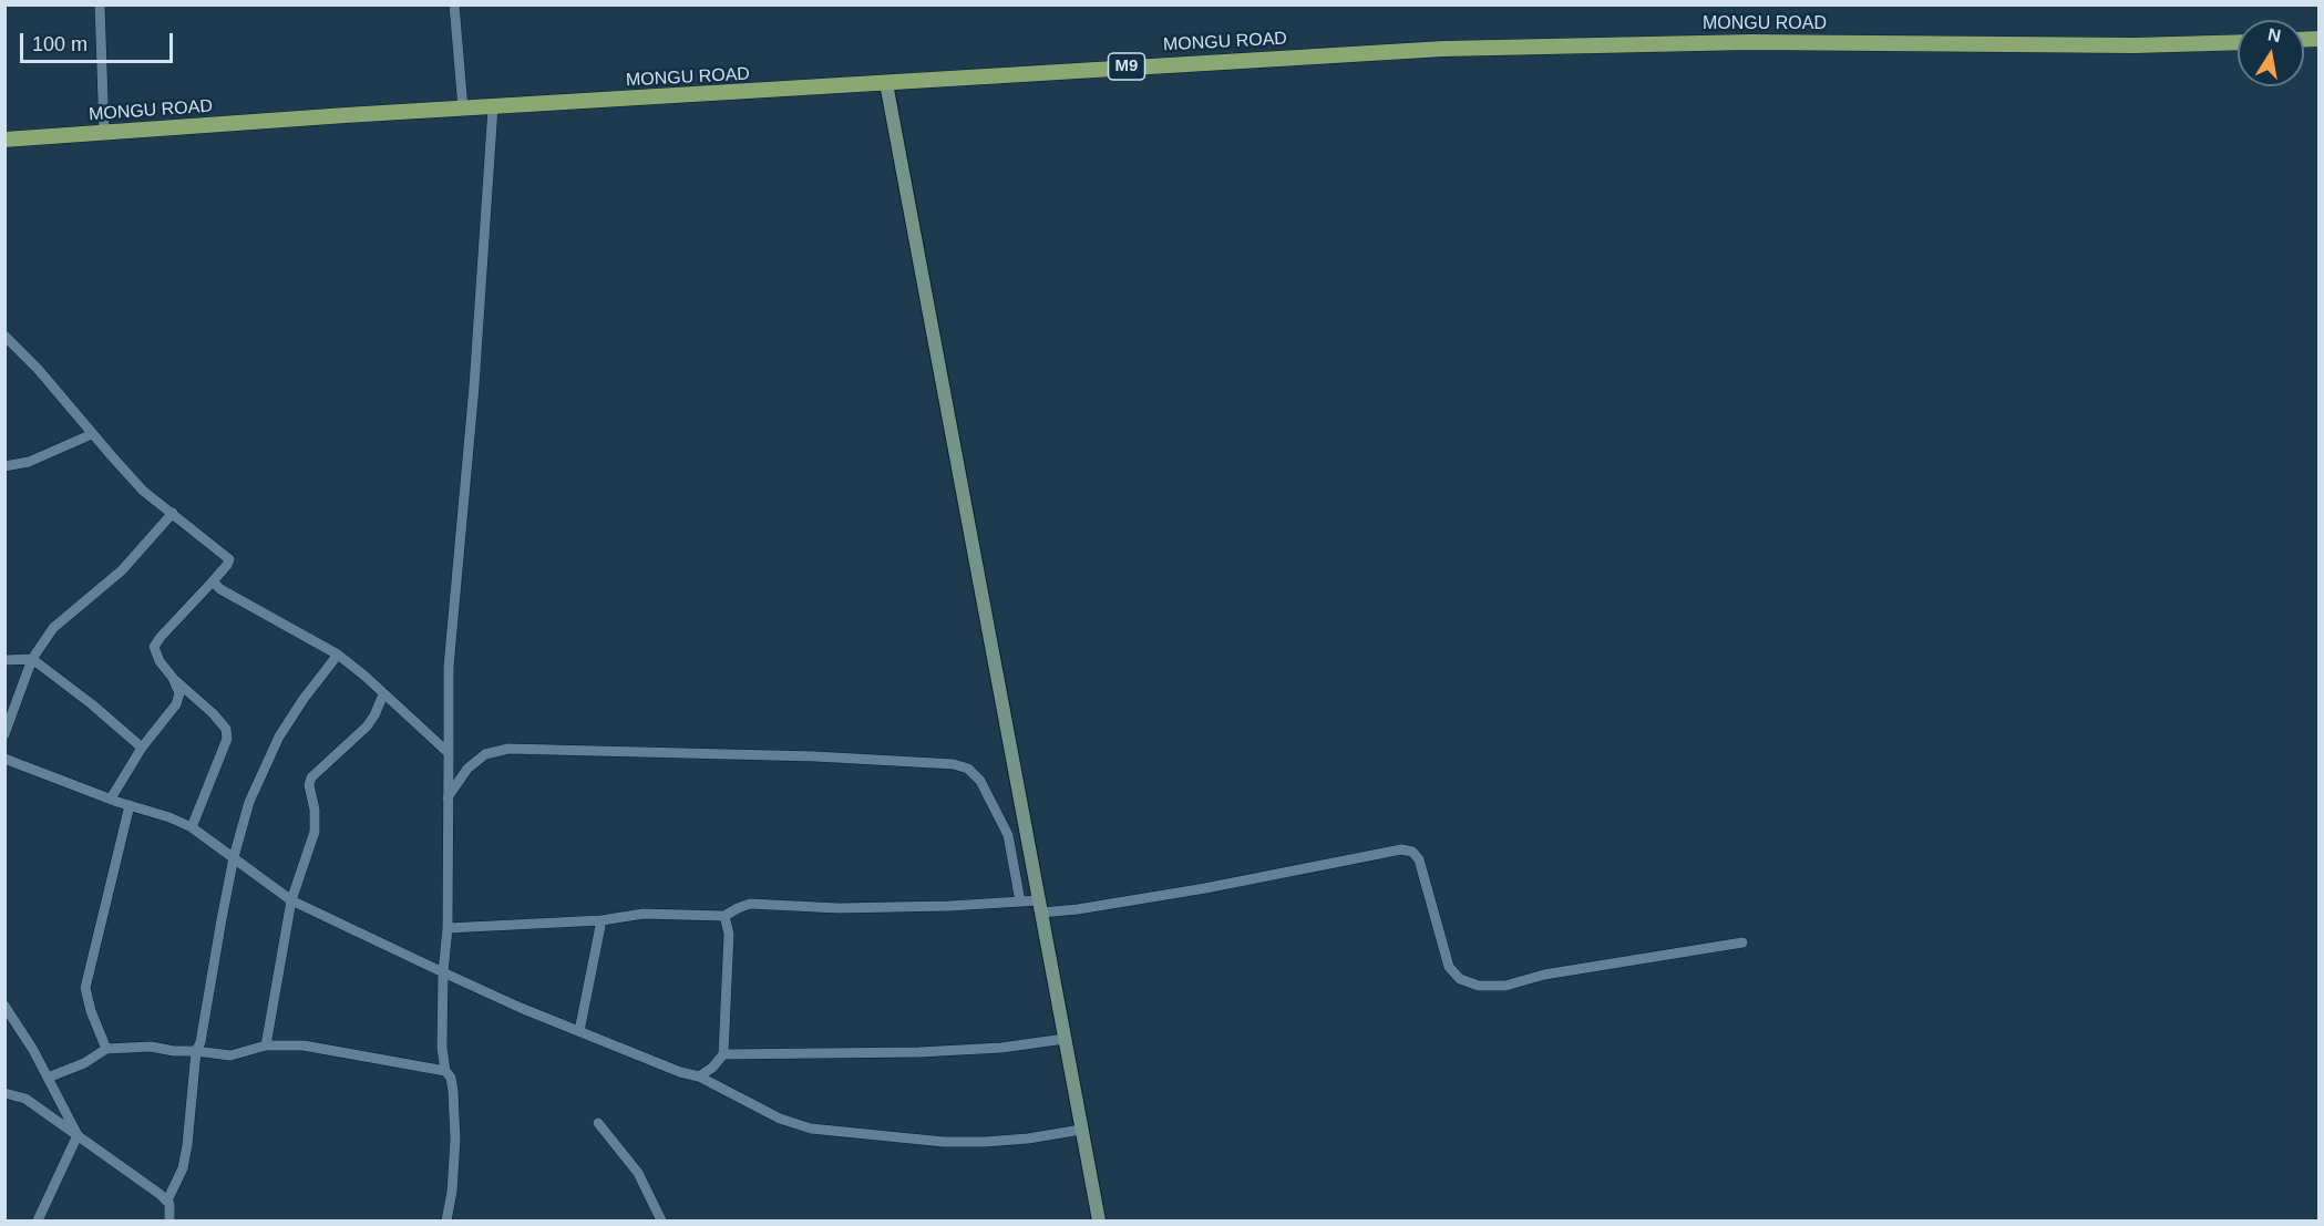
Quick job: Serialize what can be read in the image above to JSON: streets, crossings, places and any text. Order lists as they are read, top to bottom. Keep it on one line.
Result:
{"streets":{"main road":["MONGU ROAD","M9"]},"scale_bar":"100 m","north":"top"}
